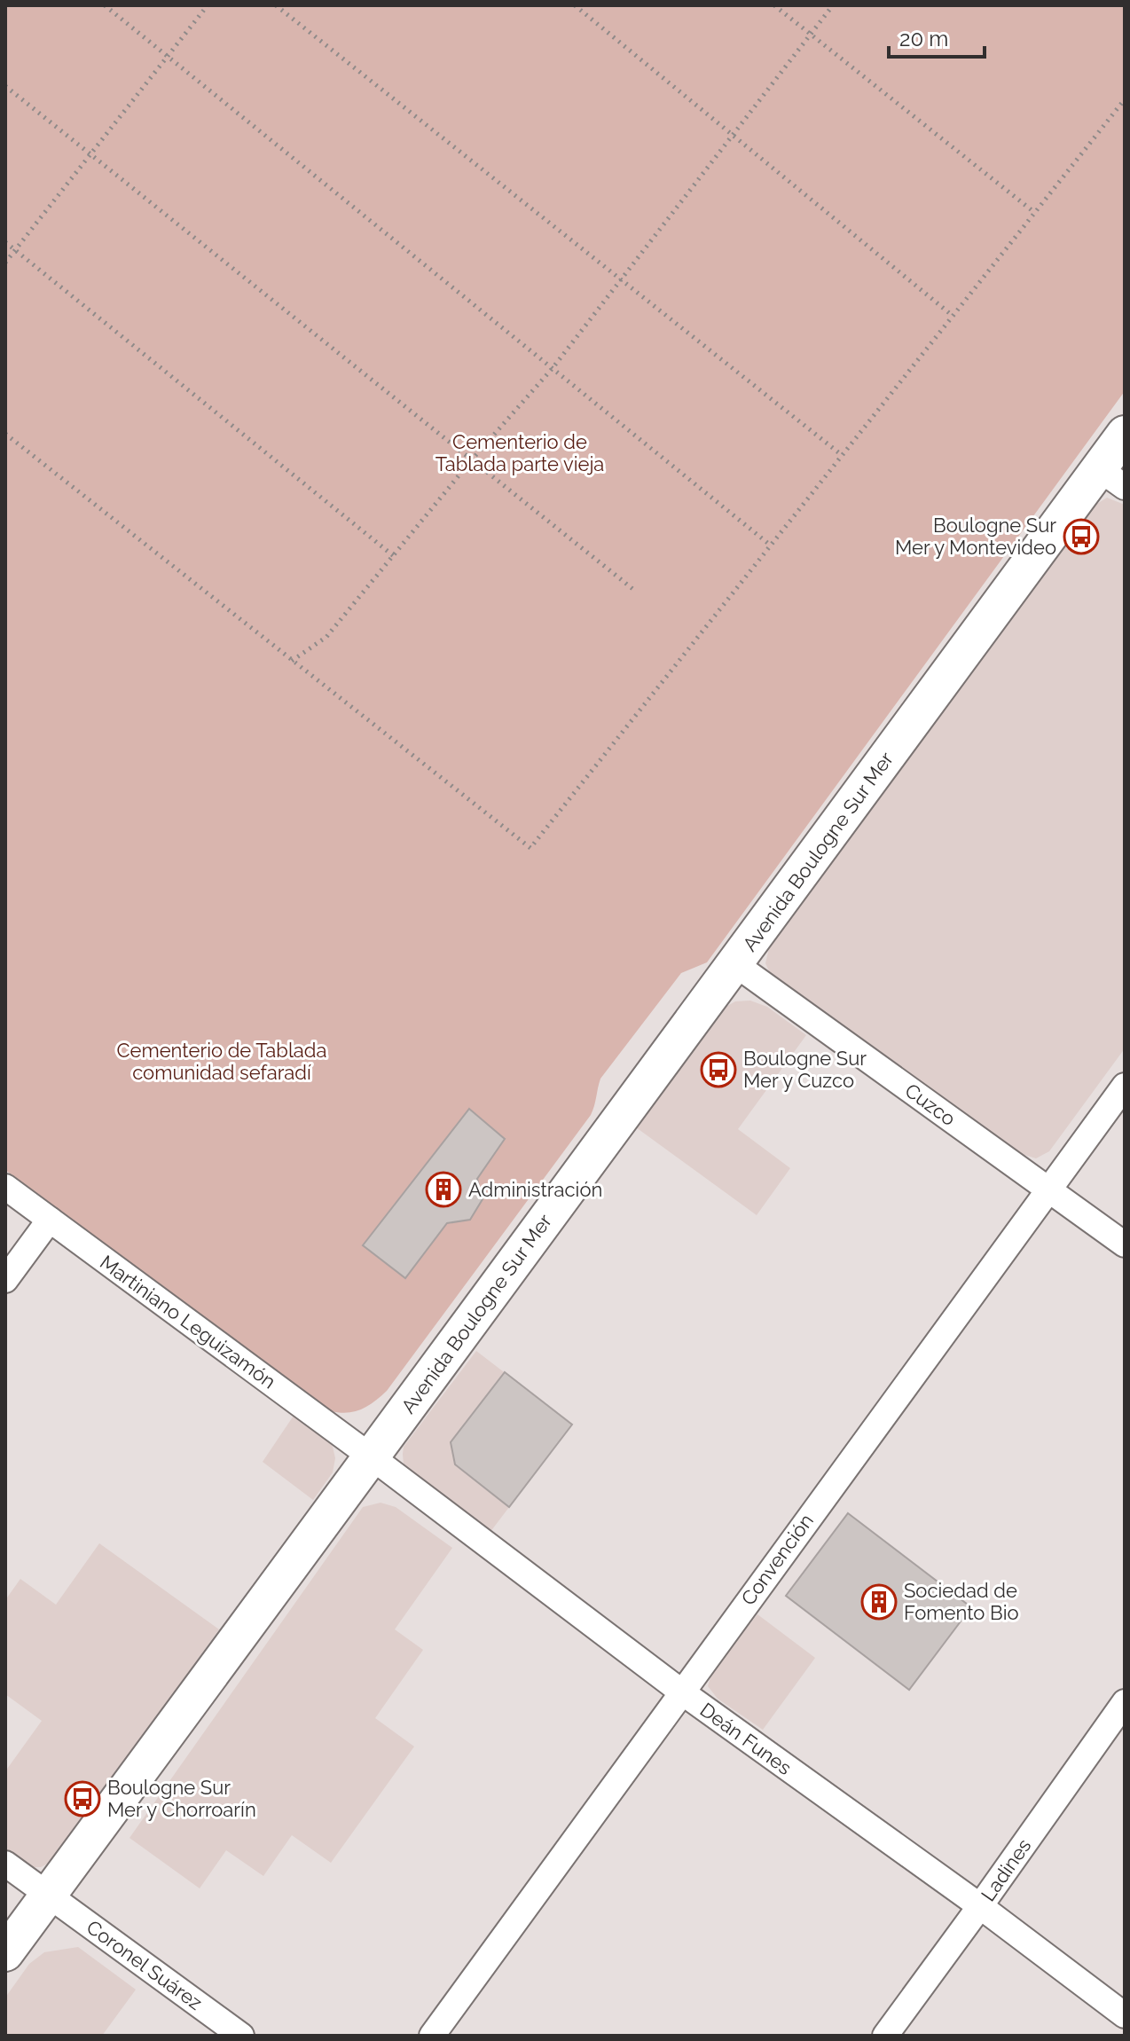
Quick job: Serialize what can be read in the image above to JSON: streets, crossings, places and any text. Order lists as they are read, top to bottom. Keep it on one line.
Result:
{"streets":{"main road":["Avenida Boulogne Sur Mer"],"street":["Cuzco","Martiniano Leguizamón","Convención","Deán Funes","Ladines","Coronel Suárez"]},"crossings":[["Avenida Boulogne Sur Mer","Cuzco"],["Avenida Boulogne Sur Mer","Martiniano Leguizamón"],["Avenida Boulogne Sur Mer","Deán Funes"],["Avenida Boulogne Sur Mer","Coronel Suárez"],["Cuzco","Convención"],["Martiniano Leguizamón","Deán Funes"],["Convención","Deán Funes"],["Deán Funes","Ladines"]],"parks":["Cementerio de Tablada parte vieja","Cementerio de Tablada comunidad sefaradí"],"places":{"bus stop":["Boulogne Sur Mer y Montevideo","Boulogne Sur Mer y Cuzco","Boulogne Sur Mer y Chorroarín"],"building":["Administración","Sociedad de Fomento Bio"]},"scale_bar":"20 m"}
